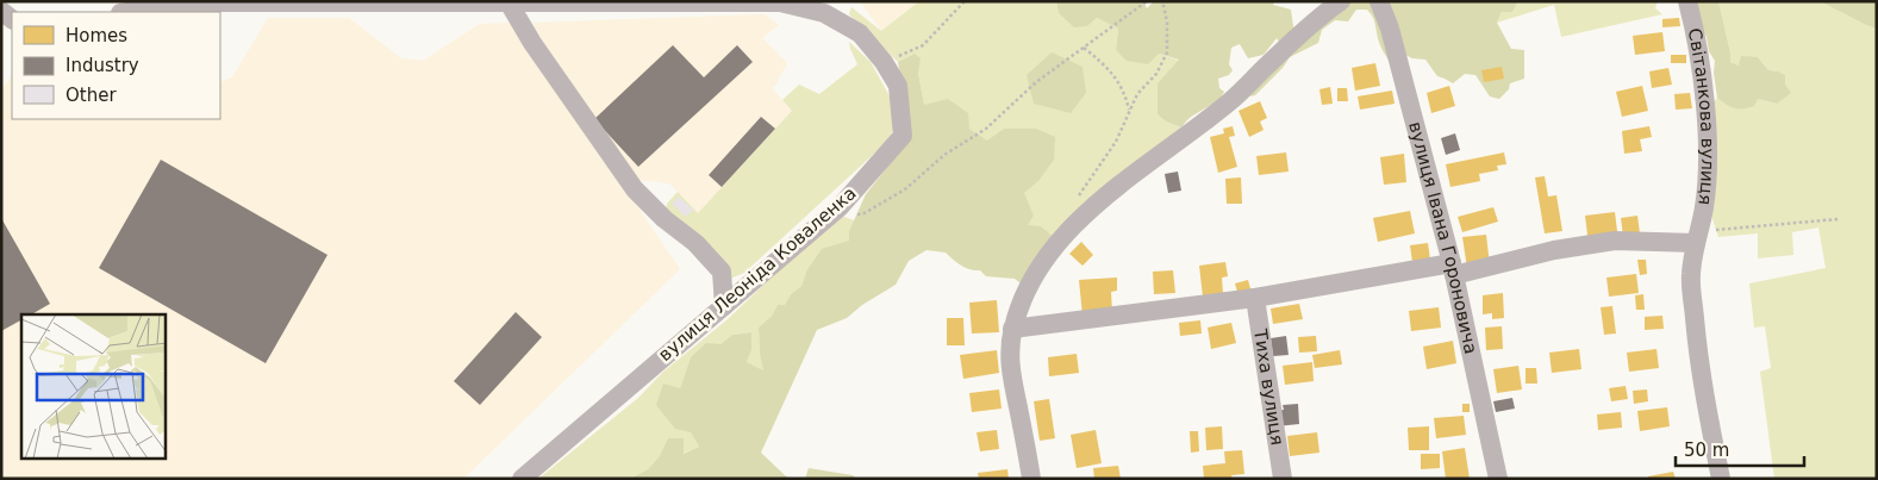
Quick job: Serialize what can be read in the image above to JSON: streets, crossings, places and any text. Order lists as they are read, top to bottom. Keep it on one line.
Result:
{"streets":{"street":["Світанкова вулиця","вулиця Івана Гороновича","вулиця Леоніда Коваленка","Тиха вулиця"]},"legend":["Homes","Industry","Other"],"scale_bar":"50 m"}
